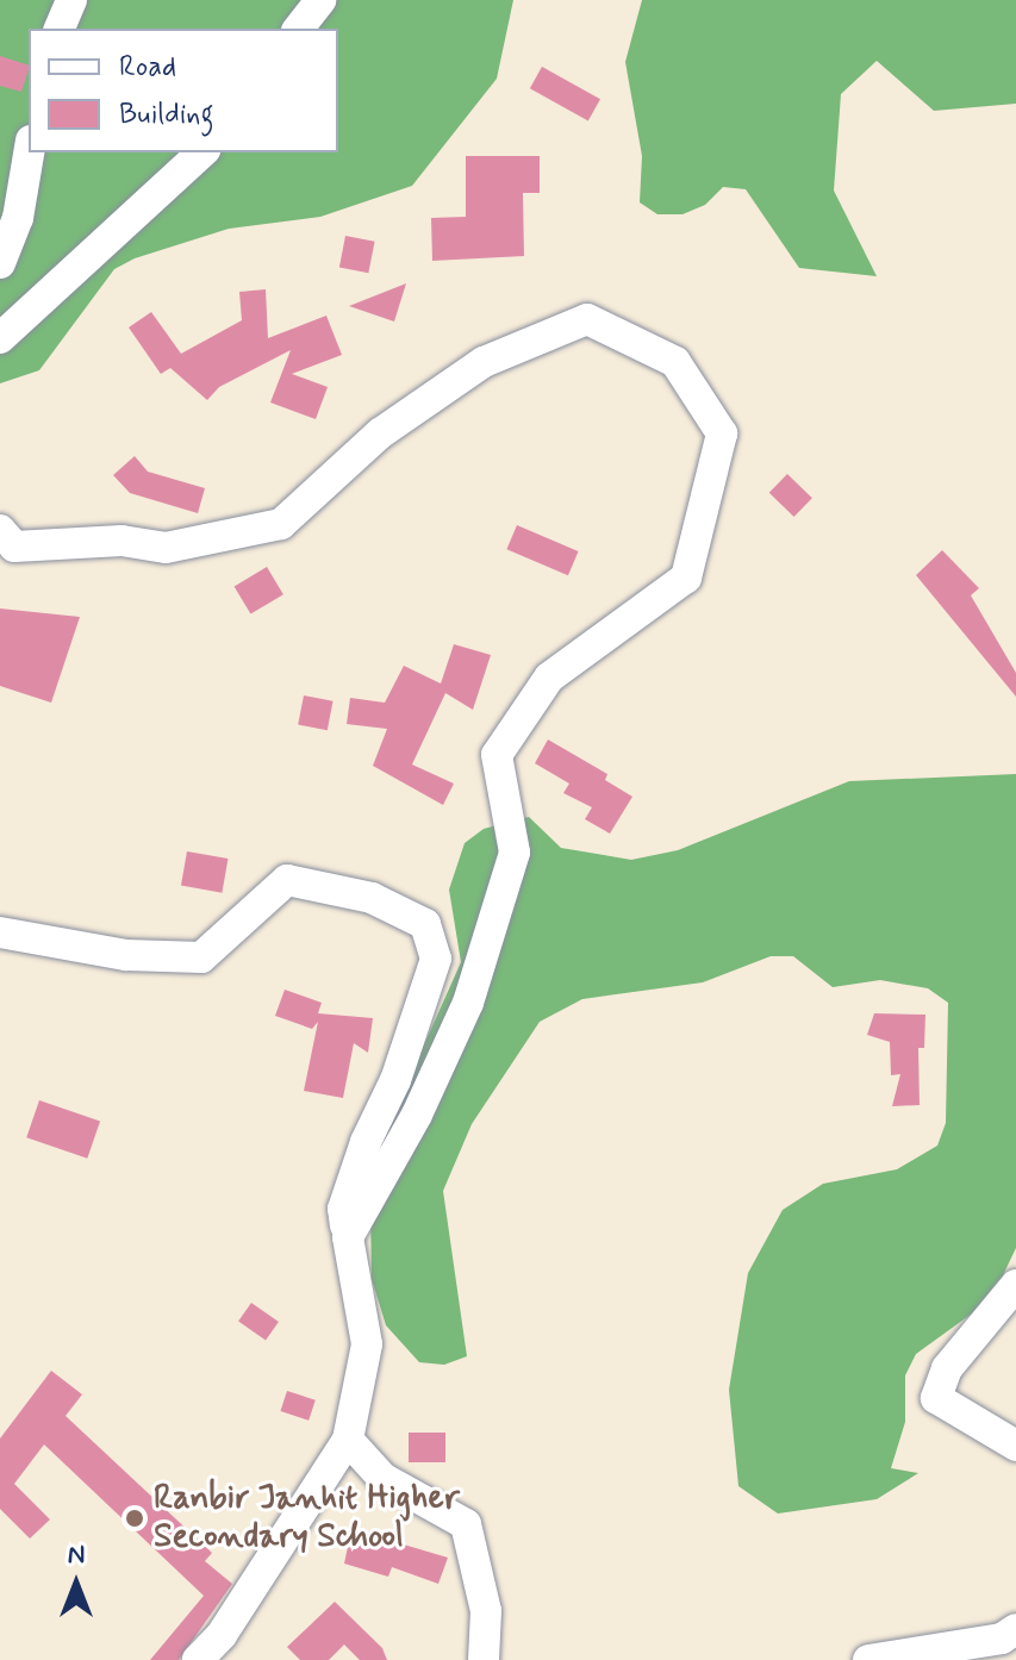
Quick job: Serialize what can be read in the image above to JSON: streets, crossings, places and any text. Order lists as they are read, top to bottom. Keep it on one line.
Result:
{"places":["Ranbir Janhit Higher Secondary School"],"legend":["Road","Building"],"north":"top"}
